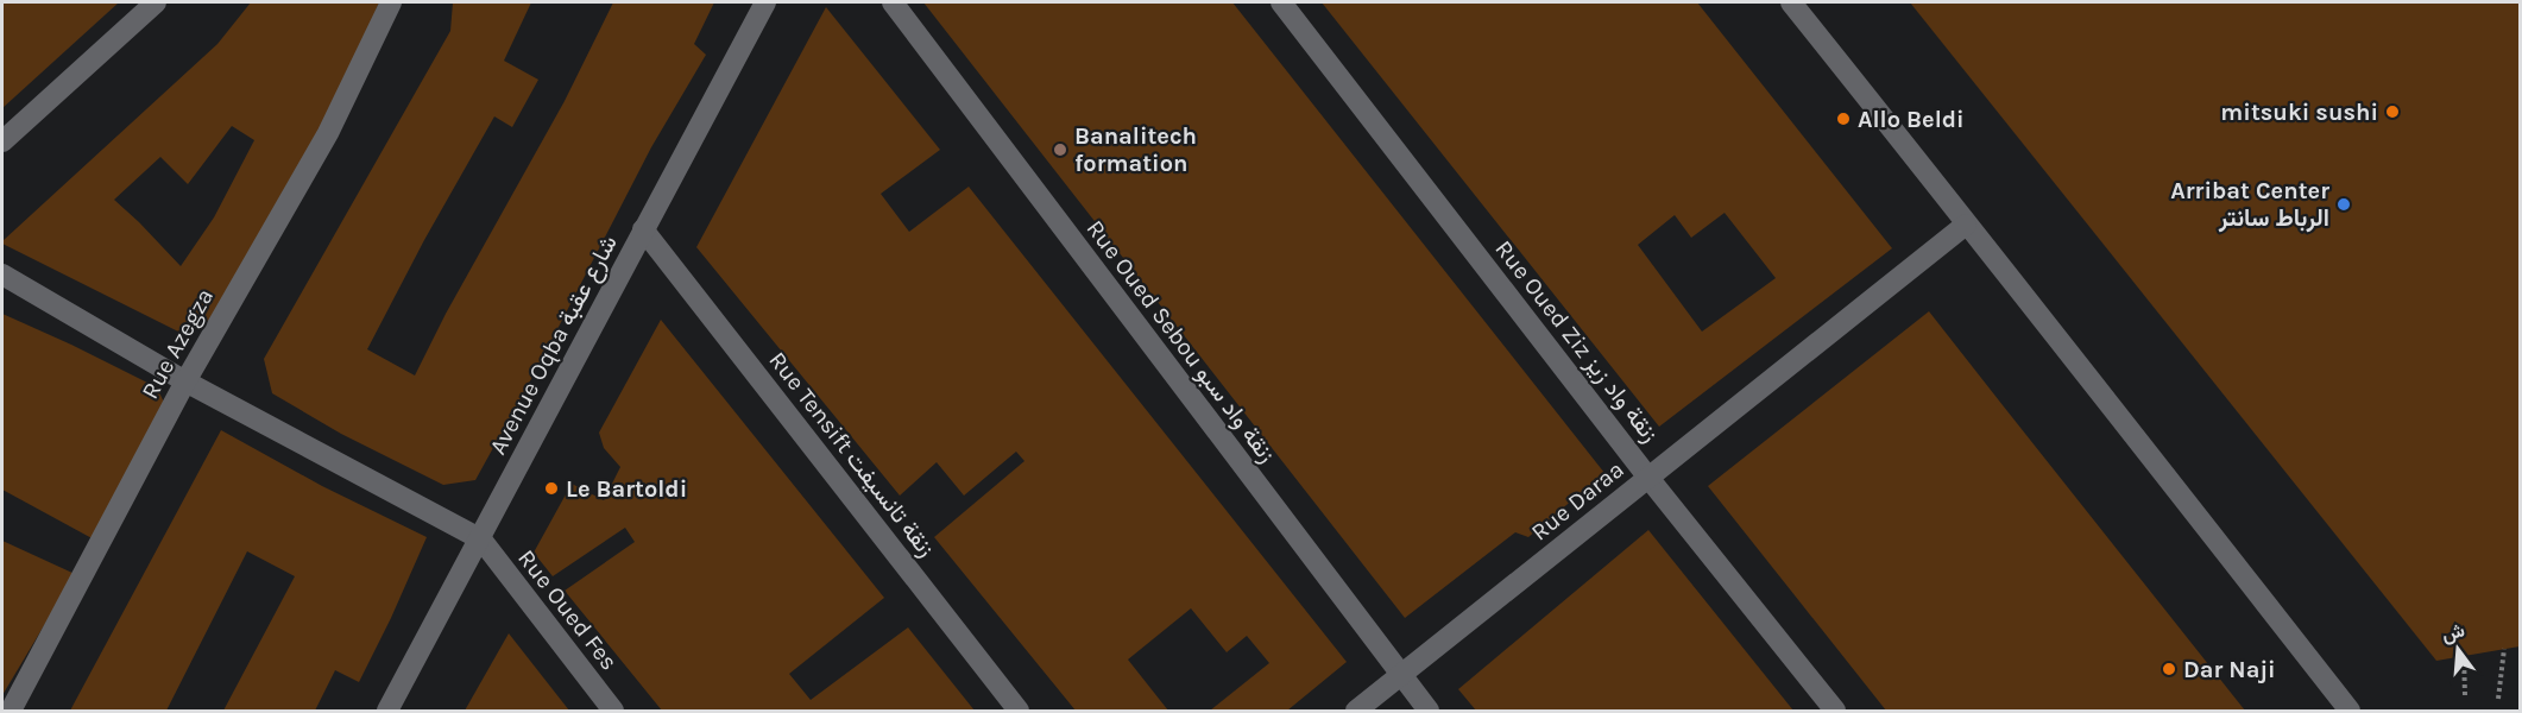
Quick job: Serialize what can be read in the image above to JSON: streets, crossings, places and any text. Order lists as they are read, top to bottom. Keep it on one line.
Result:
{"streets":{"street":["Rue Oued Sebou زنقة واد سبو","Rue Oued Ziz زنقة واد زيز","Rue Azegza","Avenue Oqba شارع عقبة","Rue Tensift زنقة تانسيفت","Rue Daraa","Rue Oued Fes"]},"crossings":[["Rue Oued Sebou زنقة واد سبو","Rue Daraa"],["Rue Oued Ziz زنقة واد زيز","Rue Daraa"],["Avenue Oqba شارع عقبة","Rue Tensift زنقة تانسيفت"],["Avenue Oqba شارع عقبة","Rue Oued Fes"]],"places":["mitsuki sushi","Allo Beldi","Banalitech formation","Arribat Center الرباط سانتر","Le Bartoldi","Dar Naji"],"north":"top"}
